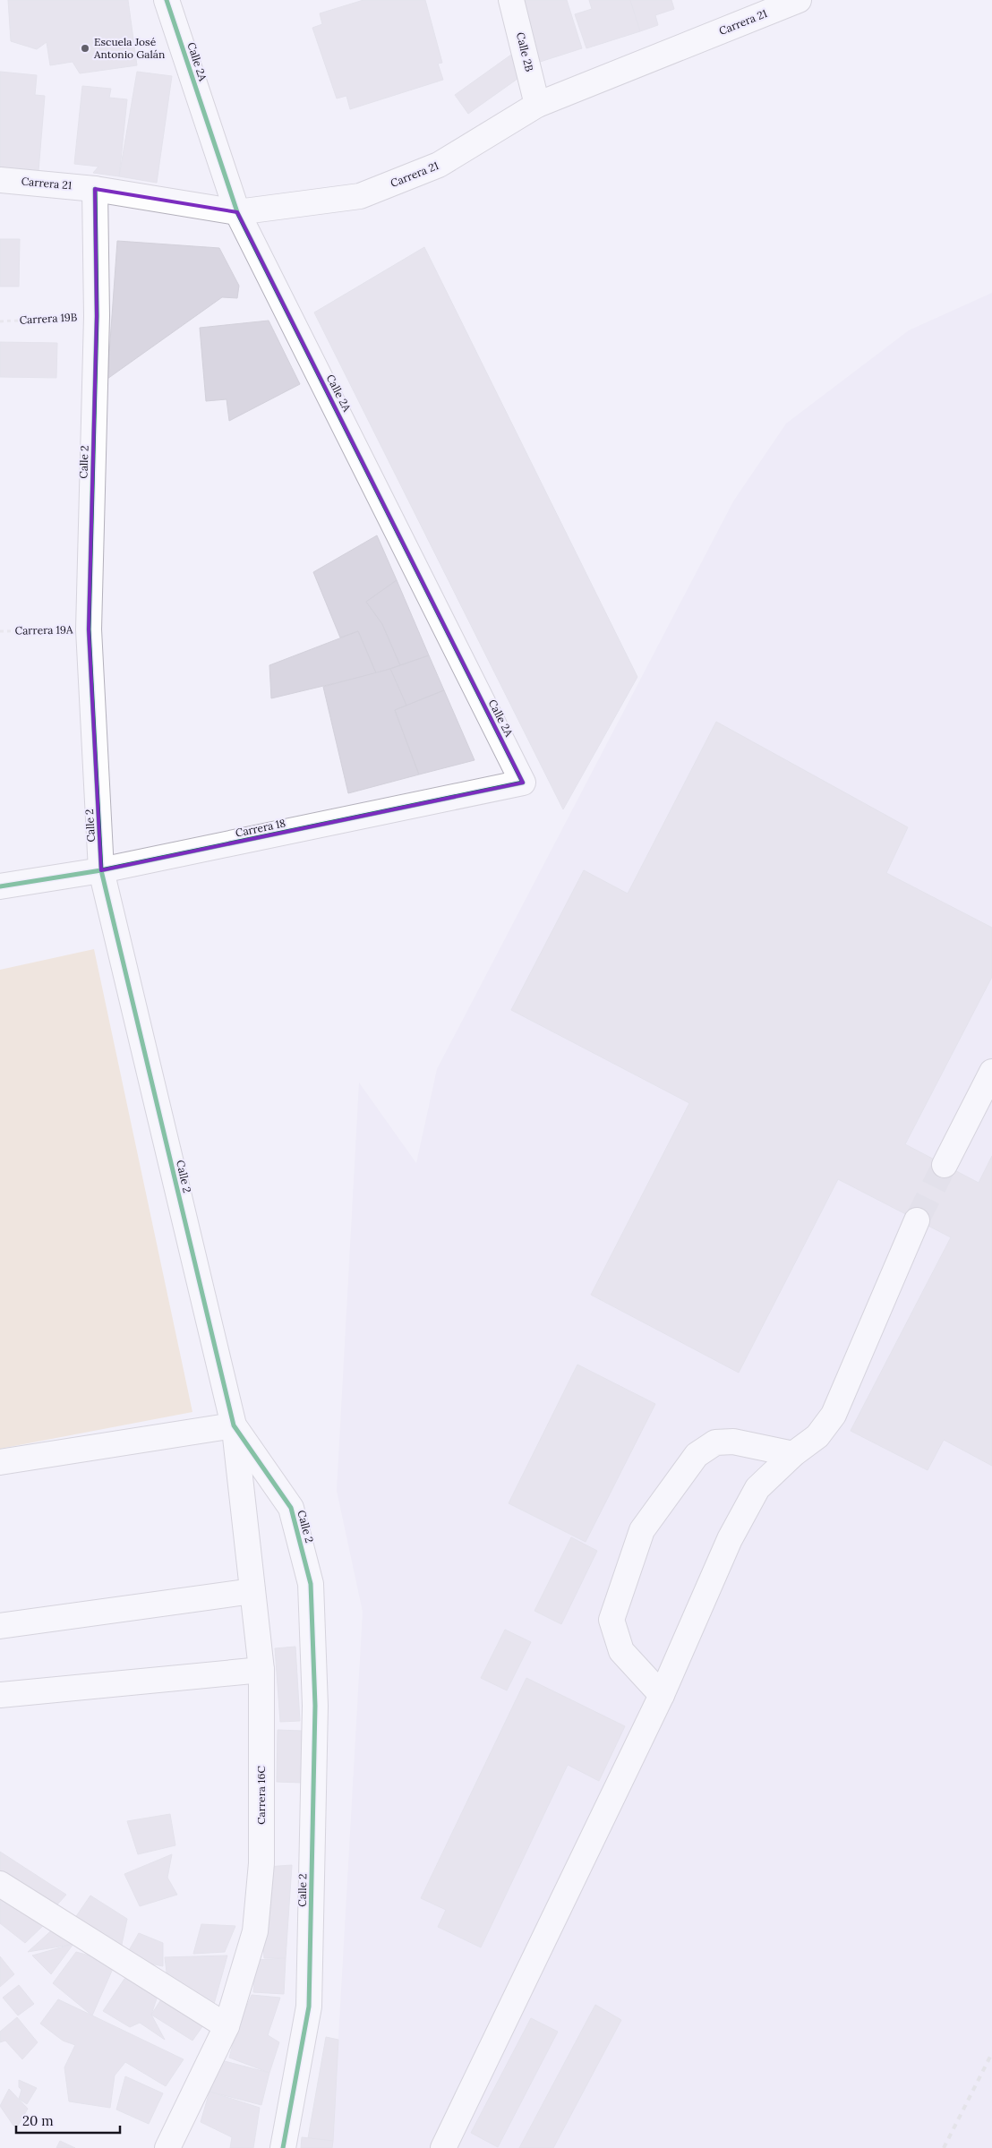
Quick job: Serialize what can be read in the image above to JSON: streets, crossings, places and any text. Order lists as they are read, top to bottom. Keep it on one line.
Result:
{"streets":{"street":["Carrera 21","Calle 2B","Calle 2A","Calle 2","Carrera 18","Carrera 16C"],"path":["Carrera 19B","Carrera 19A"]},"crossings":[["Carrera 21","Calle 2B"],["Carrera 21","Calle 2A"],["Carrera 21","Calle 2"],["Calle 2A","Carrera 18"],["Carrera 19B","Calle 2"],["Calle 2","Carrera 19A"],["Calle 2","Carrera 18"],["Calle 2","Carrera 16C"]],"places":["Escuela José Antonio Galán"],"scale_bar":"20 m"}
